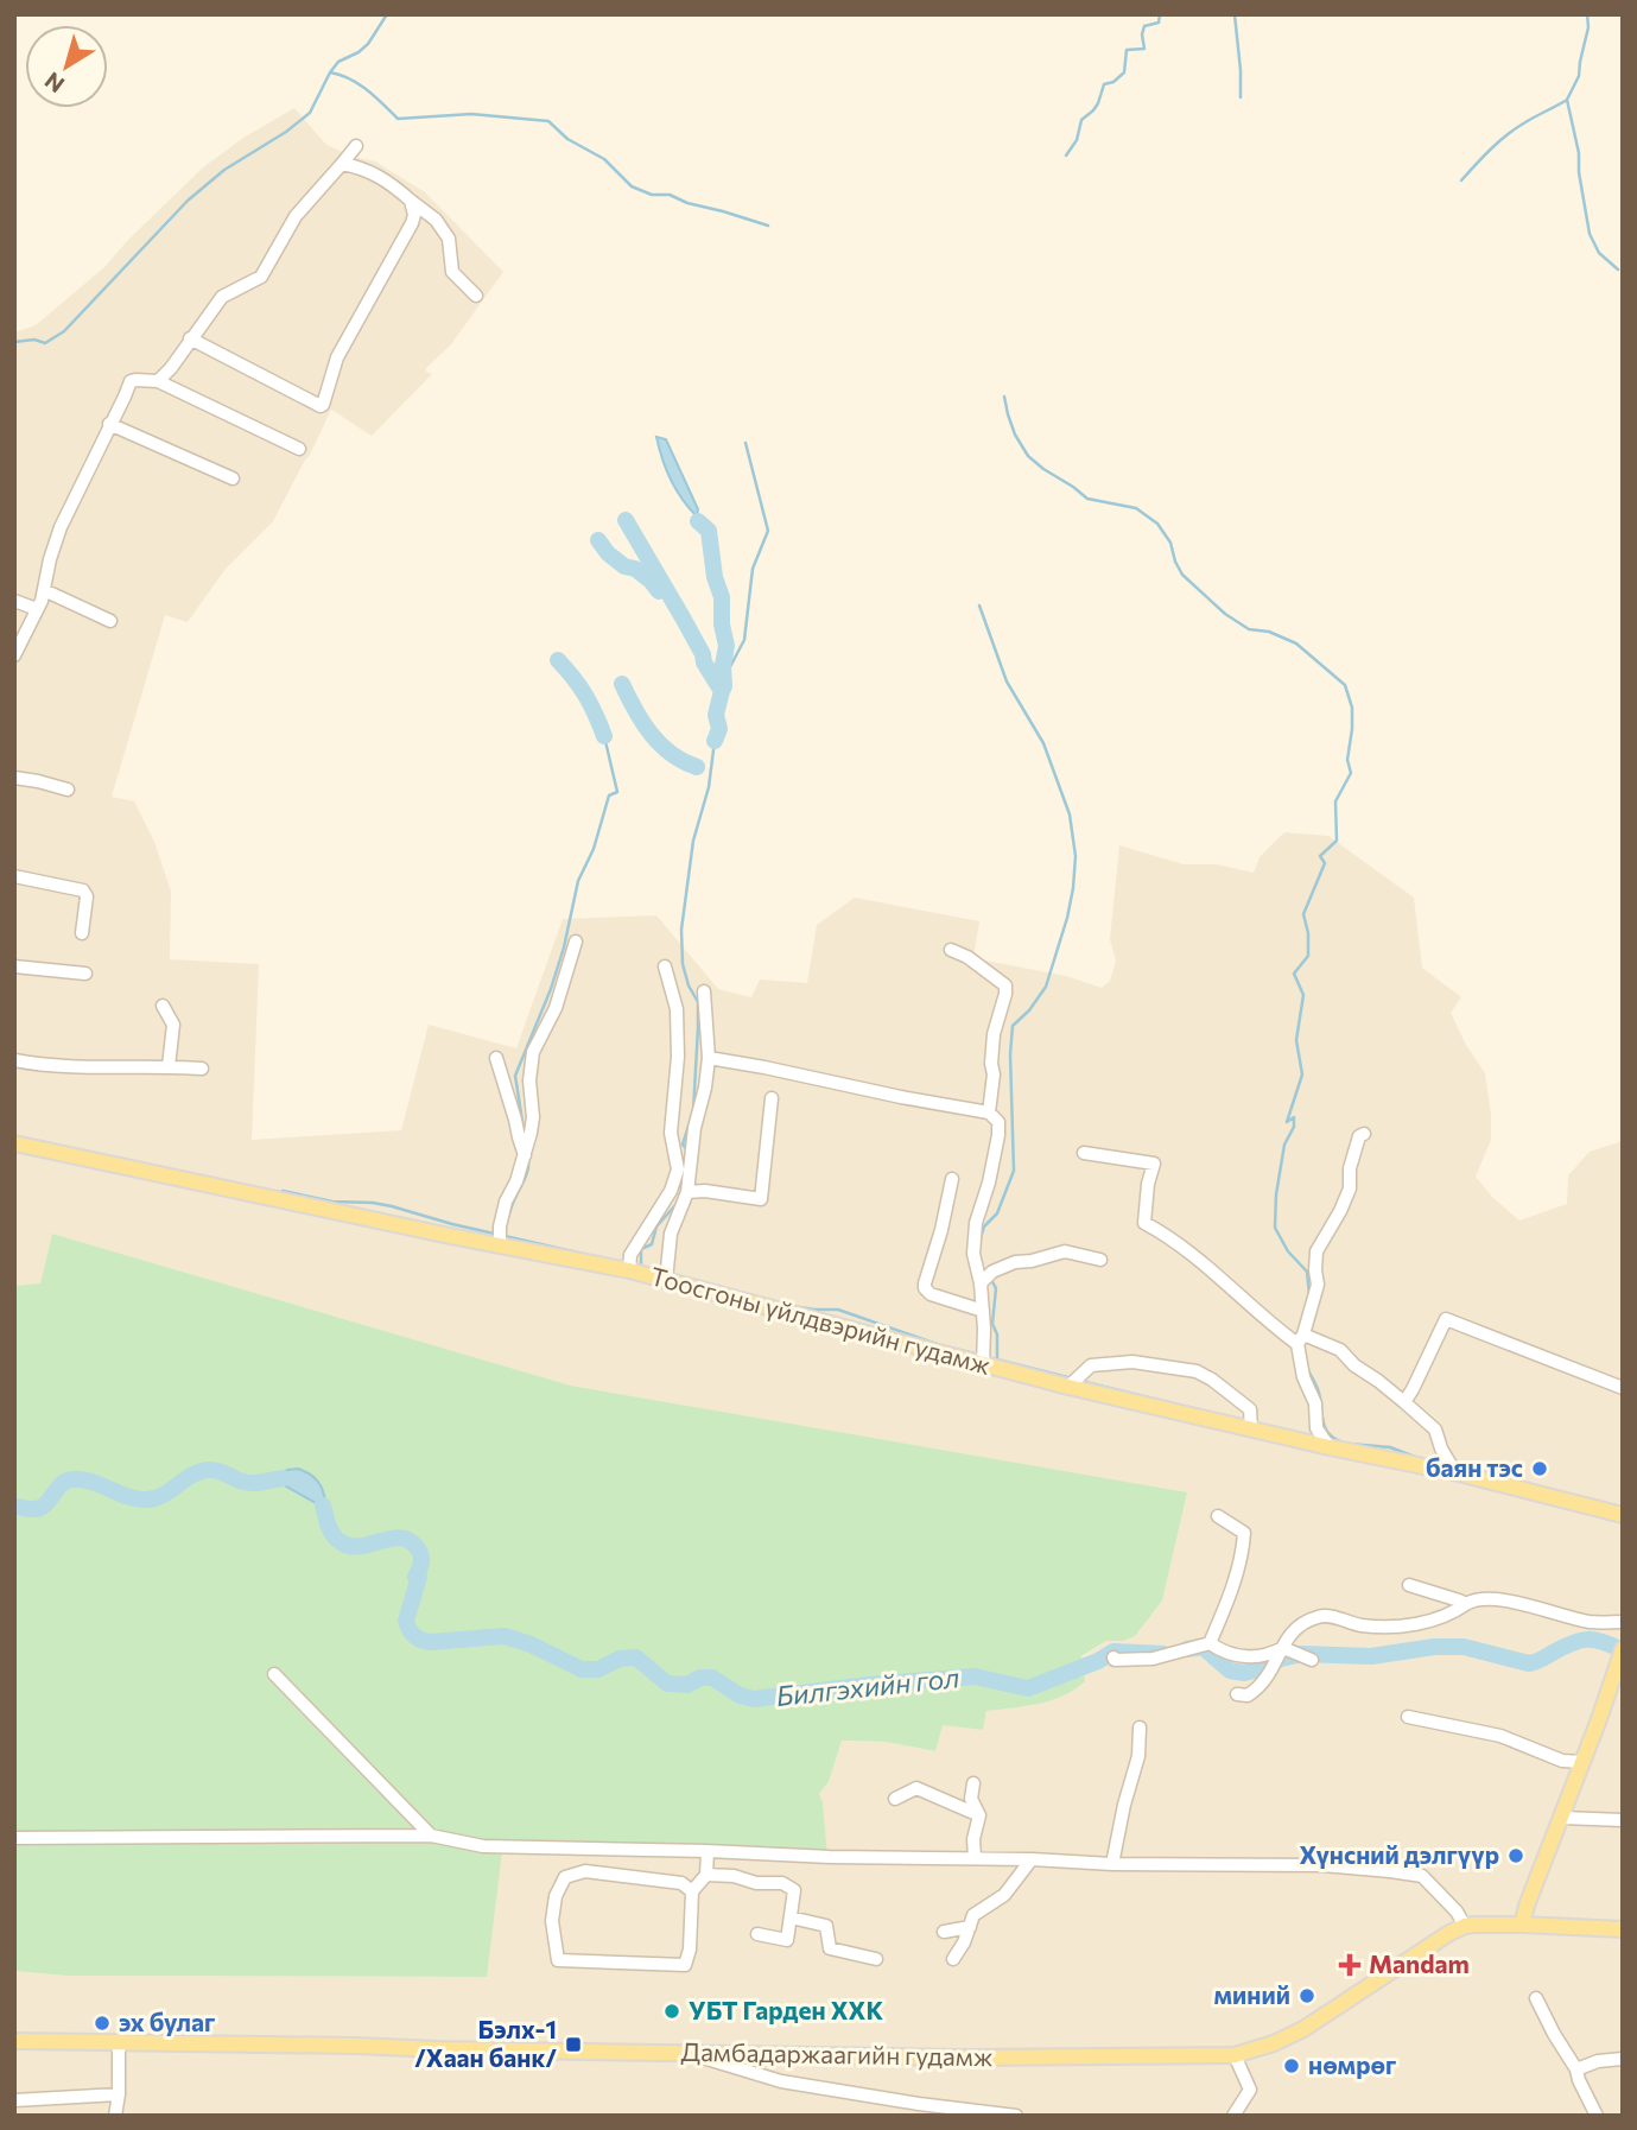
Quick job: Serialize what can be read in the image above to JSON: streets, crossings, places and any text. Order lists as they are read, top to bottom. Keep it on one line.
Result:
{"streets":{"main road":["Тоосгоны үйлдвэрийн гудамж","Дамбадаржаагийн гудамж"]},"water":["Билгэхийн гол"],"places":{"other":["баян тэс","Хүнсний дэлгүүр","миний","УБТ Гарден ХХК","эх булаг","нөмрөг"],"health":["Mandam"],"transit":["Бэлх-1 /Хаан банк/"]},"north":"bottom left"}
